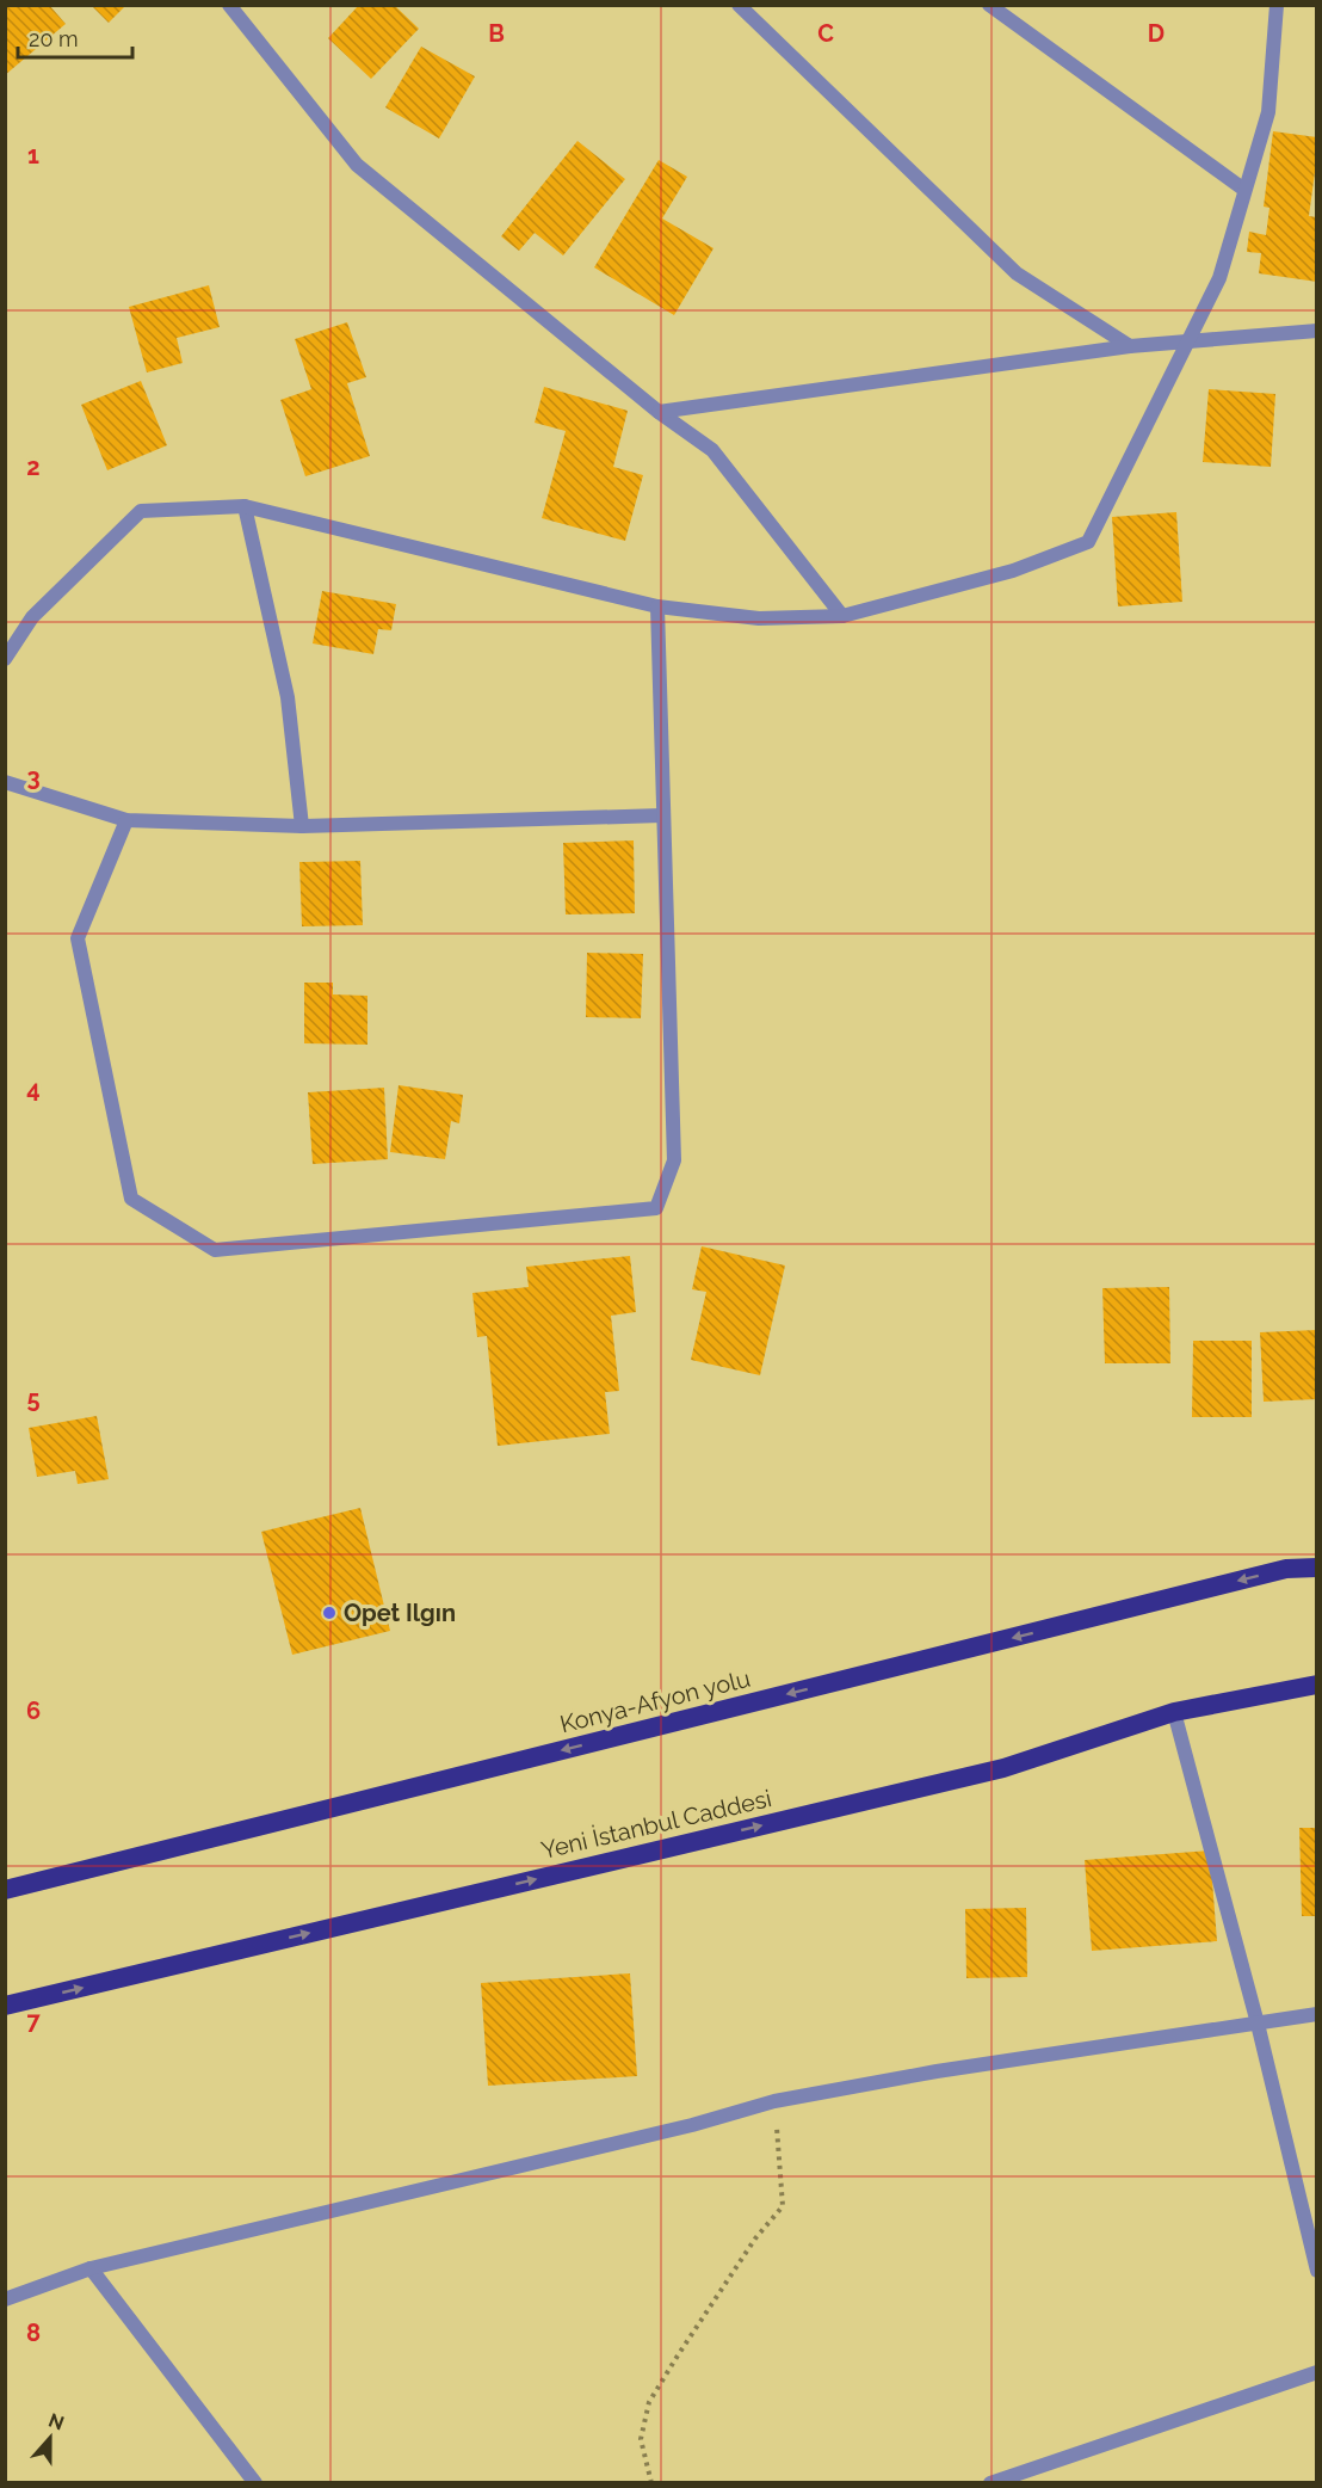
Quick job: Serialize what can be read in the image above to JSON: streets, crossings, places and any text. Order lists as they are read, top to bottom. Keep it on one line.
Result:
{"streets":{"highway":["Konya-Afyon yolu","Yeni İstanbul Caddesi"]},"one_way":["Konya-Afyon yolu","Yeni İstanbul Caddesi"],"places":["Opet Ilgın"],"scale_bar":"20 m","north":"top","grid":{"columns":["B","C","D"],"rows":["1","2","3","4","5","6","7","8"]}}
